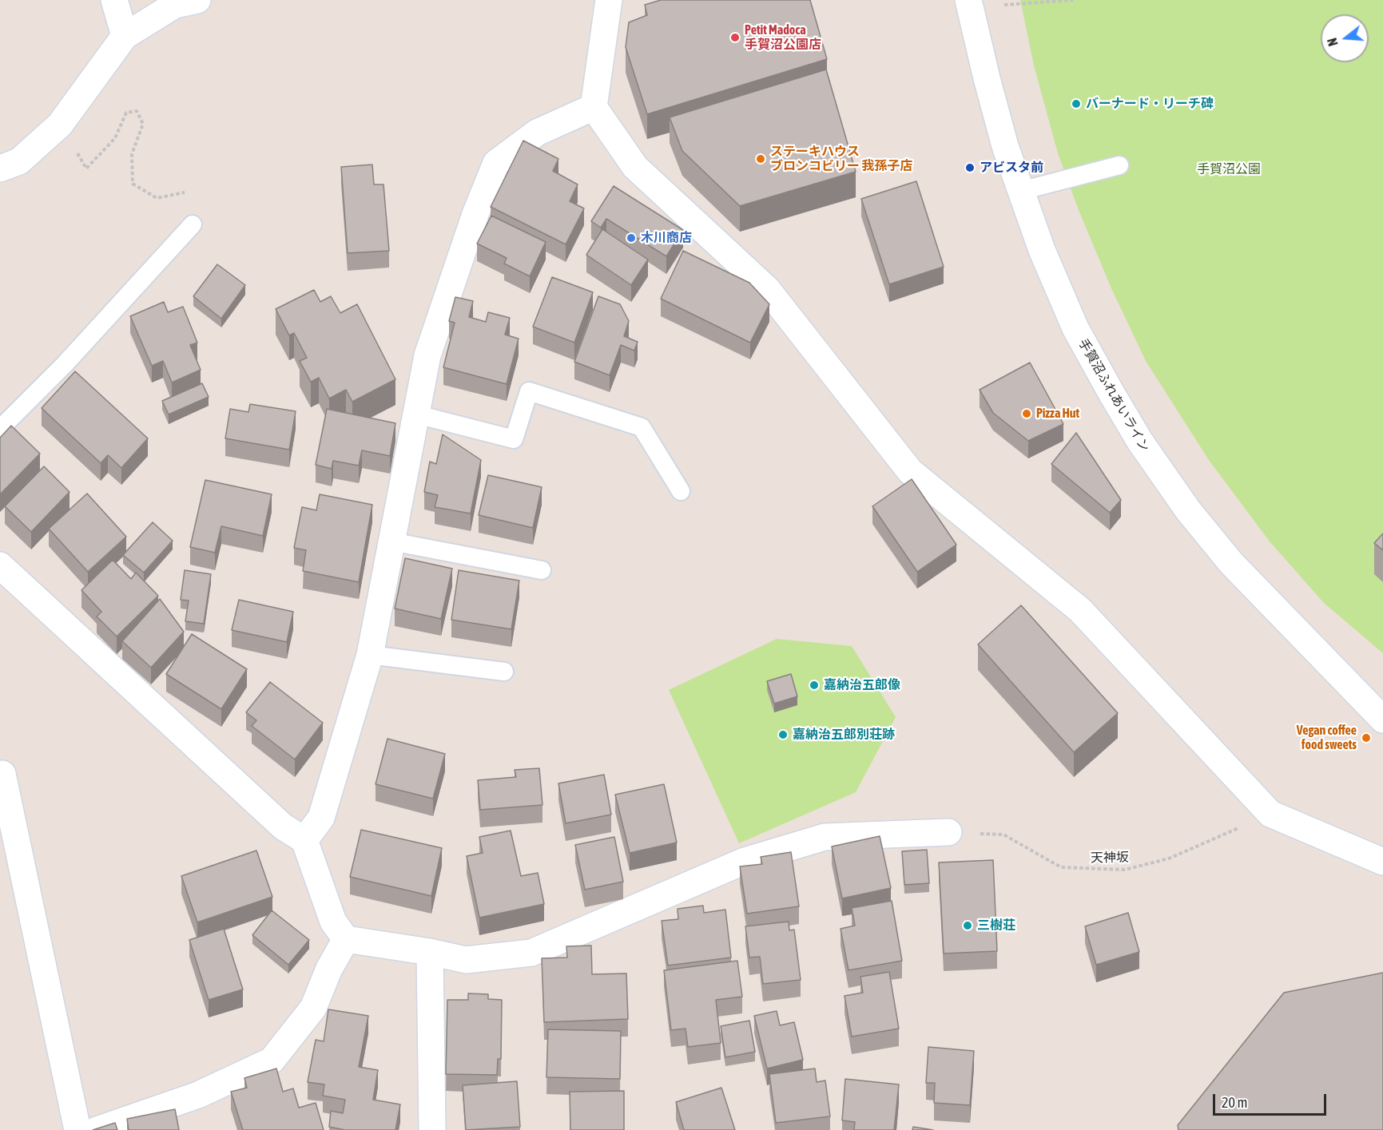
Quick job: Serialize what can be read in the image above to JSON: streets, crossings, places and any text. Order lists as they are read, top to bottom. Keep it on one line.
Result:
{"streets":{"street":["手賀沼ふれあいライン"],"path":["天神坂"]},"parks":["手賀沼公園"],"places":["Petit Madoca 手賀沼公園店","バーナード・リーチ碑","ステーキハウス ブロンコビリー 我孫子店","アビスタ前","木川商店","Pizza Hut","嘉納治五郎像","嘉納治五郎別荘跡","Vegan coffee food sweets","三樹荘"],"scale_bar":"20 m","north":"left"}
